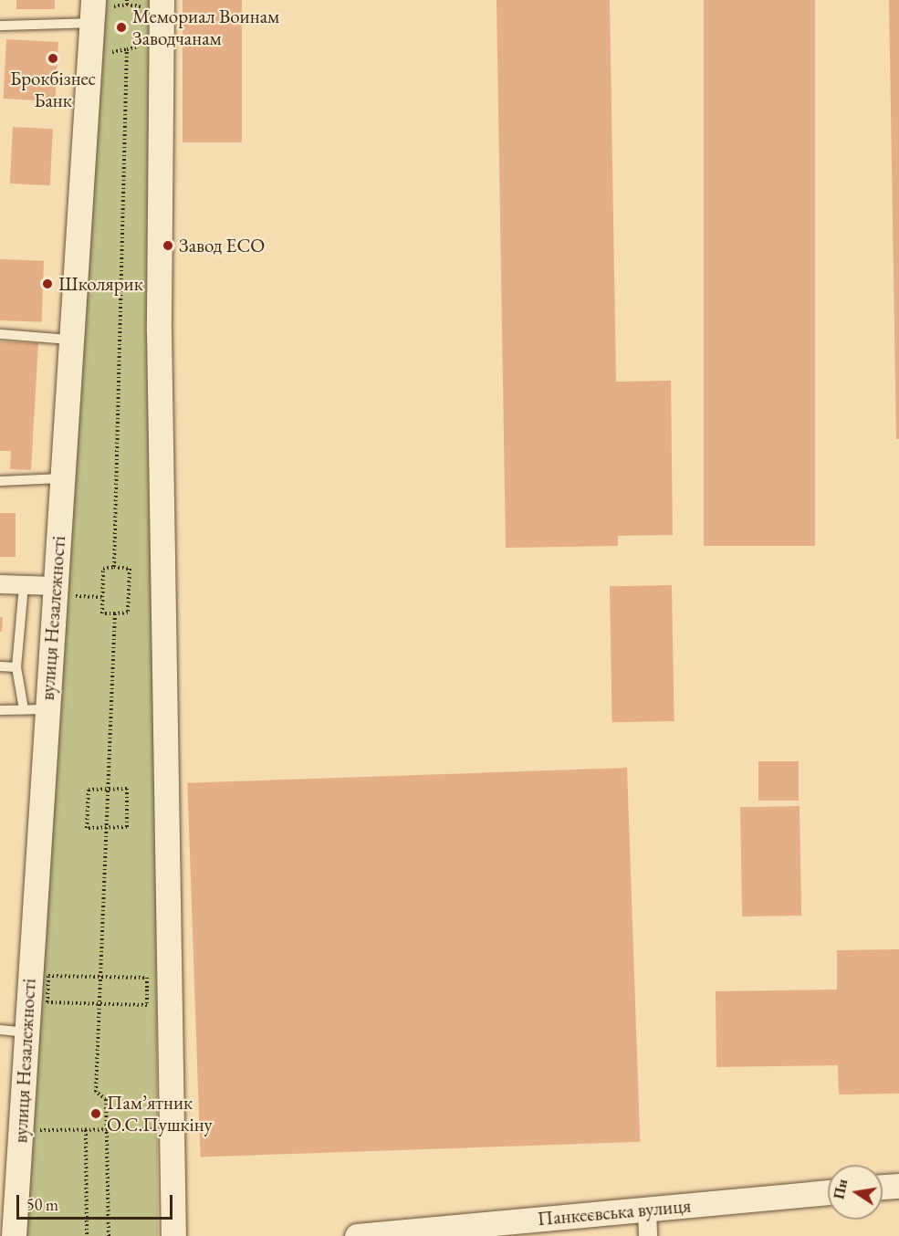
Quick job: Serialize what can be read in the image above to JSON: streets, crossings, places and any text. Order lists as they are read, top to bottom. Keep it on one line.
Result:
{"streets":{"street":["вулиця Незалежності","Панкеєвська вулиця"]},"places":["Мемориал Воинам Заводчанам","Брокбізнес Банк","Завод ЕСО","Школярик","Пам’ятник О.С.Пушкіну"],"scale_bar":"50 m","north":"left"}
